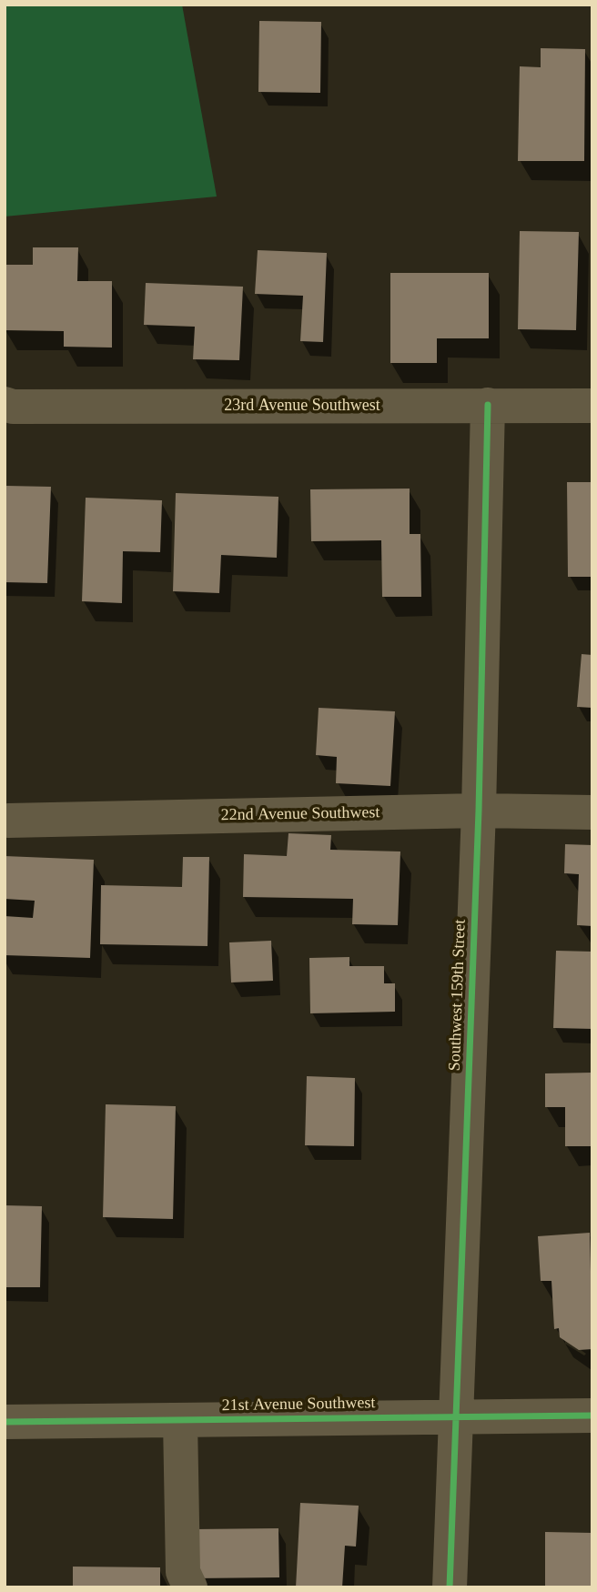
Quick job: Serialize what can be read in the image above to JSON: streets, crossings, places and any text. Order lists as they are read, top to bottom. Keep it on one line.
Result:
{"streets":{"street":["23rd Avenue Southwest","22nd Avenue Southwest","Southwest 159th Street","21st Avenue Southwest"]},"crossings":[["23rd Avenue Southwest","Southwest 159th Street"],["22nd Avenue Southwest","Southwest 159th Street"],["Southwest 159th Street","21st Avenue Southwest"]]}
